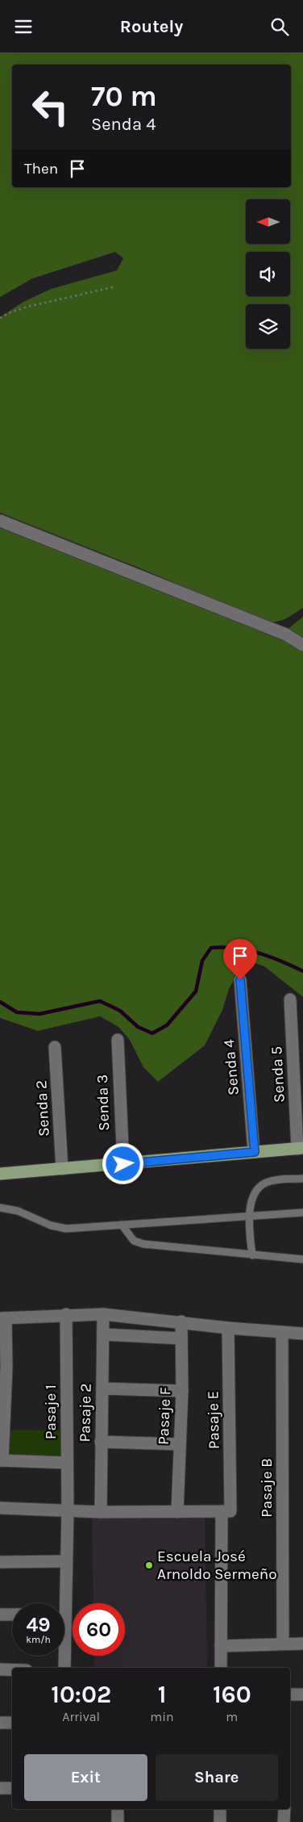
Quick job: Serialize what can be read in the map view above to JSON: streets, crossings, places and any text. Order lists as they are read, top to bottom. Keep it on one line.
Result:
{"streets":{"street":["Senda 4","Senda 5","Senda 3","Senda 2","Pasaje 1","Pasaje 2","Pasaje F","Pasaje E","Pasaje B"]},"places":["Escuela José Arnoldo Sermeño"],"north":"left","page":{"header":"Routely","turn":["70 m","Senda 4"],"then":"Then","speed":"49 km/h","limit":"60","eta":["10:02","Arrival","1","min","160","m"],"buttons":["Exit","Share"]}}
